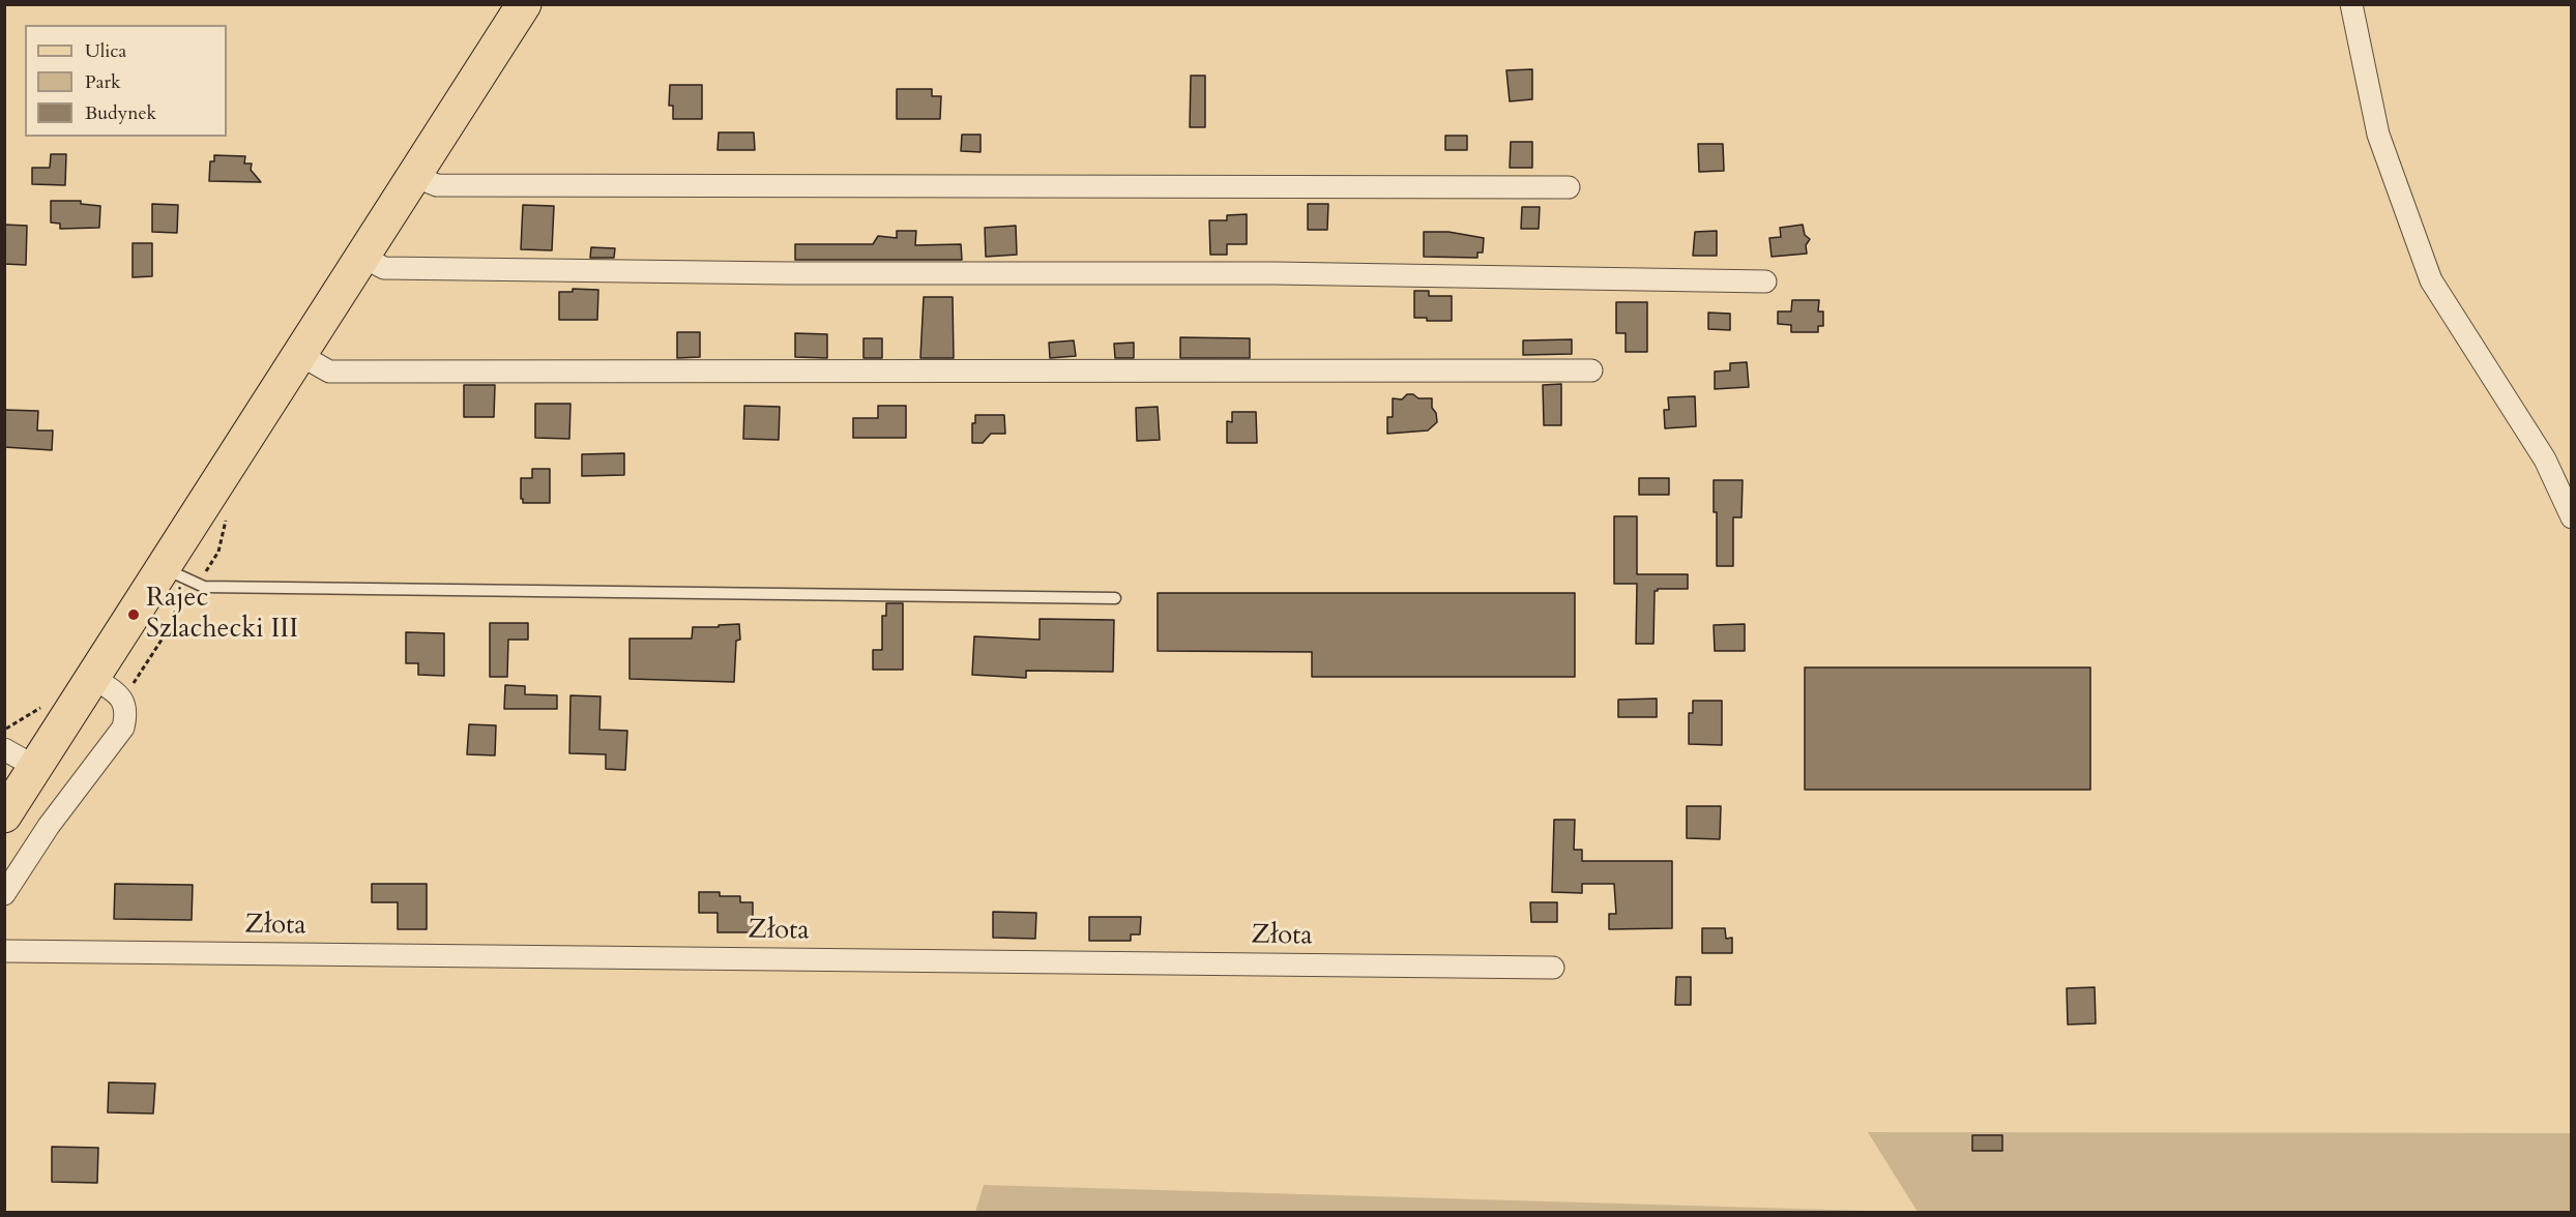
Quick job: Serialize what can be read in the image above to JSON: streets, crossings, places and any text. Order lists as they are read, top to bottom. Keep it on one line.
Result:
{"streets":{"street":["Złota"]},"places":["Rajec Szlachecki III"],"legend":["Ulica","Park","Budynek"]}
